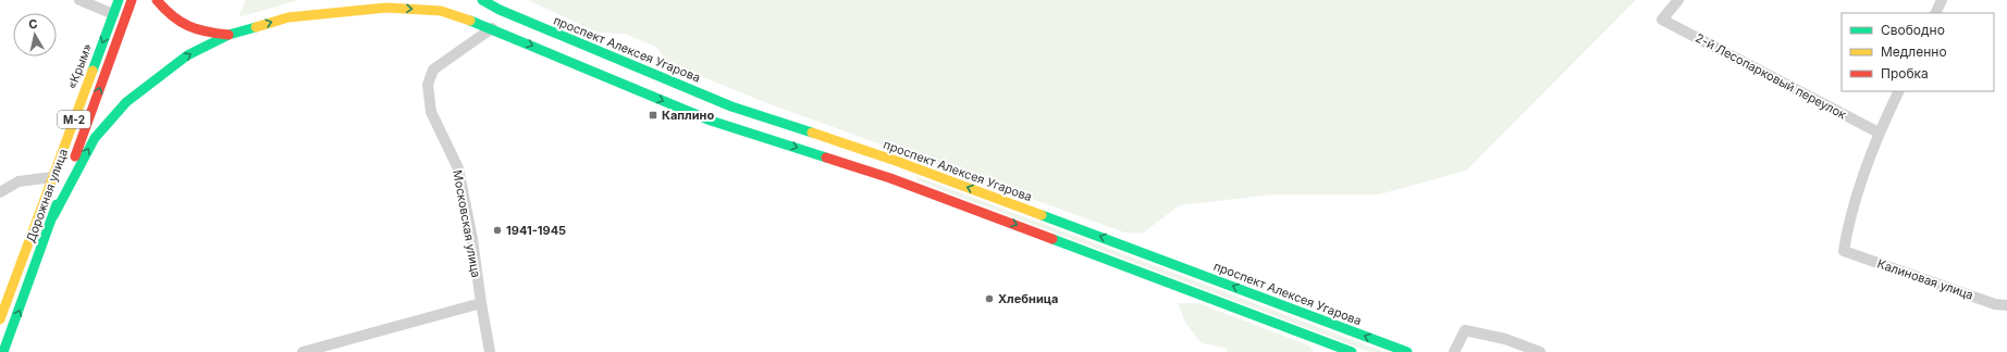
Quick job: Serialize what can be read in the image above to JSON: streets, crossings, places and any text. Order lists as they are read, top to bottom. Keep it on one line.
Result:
{"streets":{"main road":["проспект Алексея Угарова","«Крым»","М-2","Дорожная улица"],"street":["2-й Лесопарковый переулок","Московская улица","Калиновая улица"]},"crossings":[["«Крым»","Дорожная улица"],["2-й Лесопарковый переулок","Калиновая улица"]],"one_way":["«Крым»","Дорожная улица"],"places":{"transit":["Каплино"],"other":["1941-1945","Хлебница"]},"legend":["Свободно","Медленно","Пробка"],"north":"top"}
